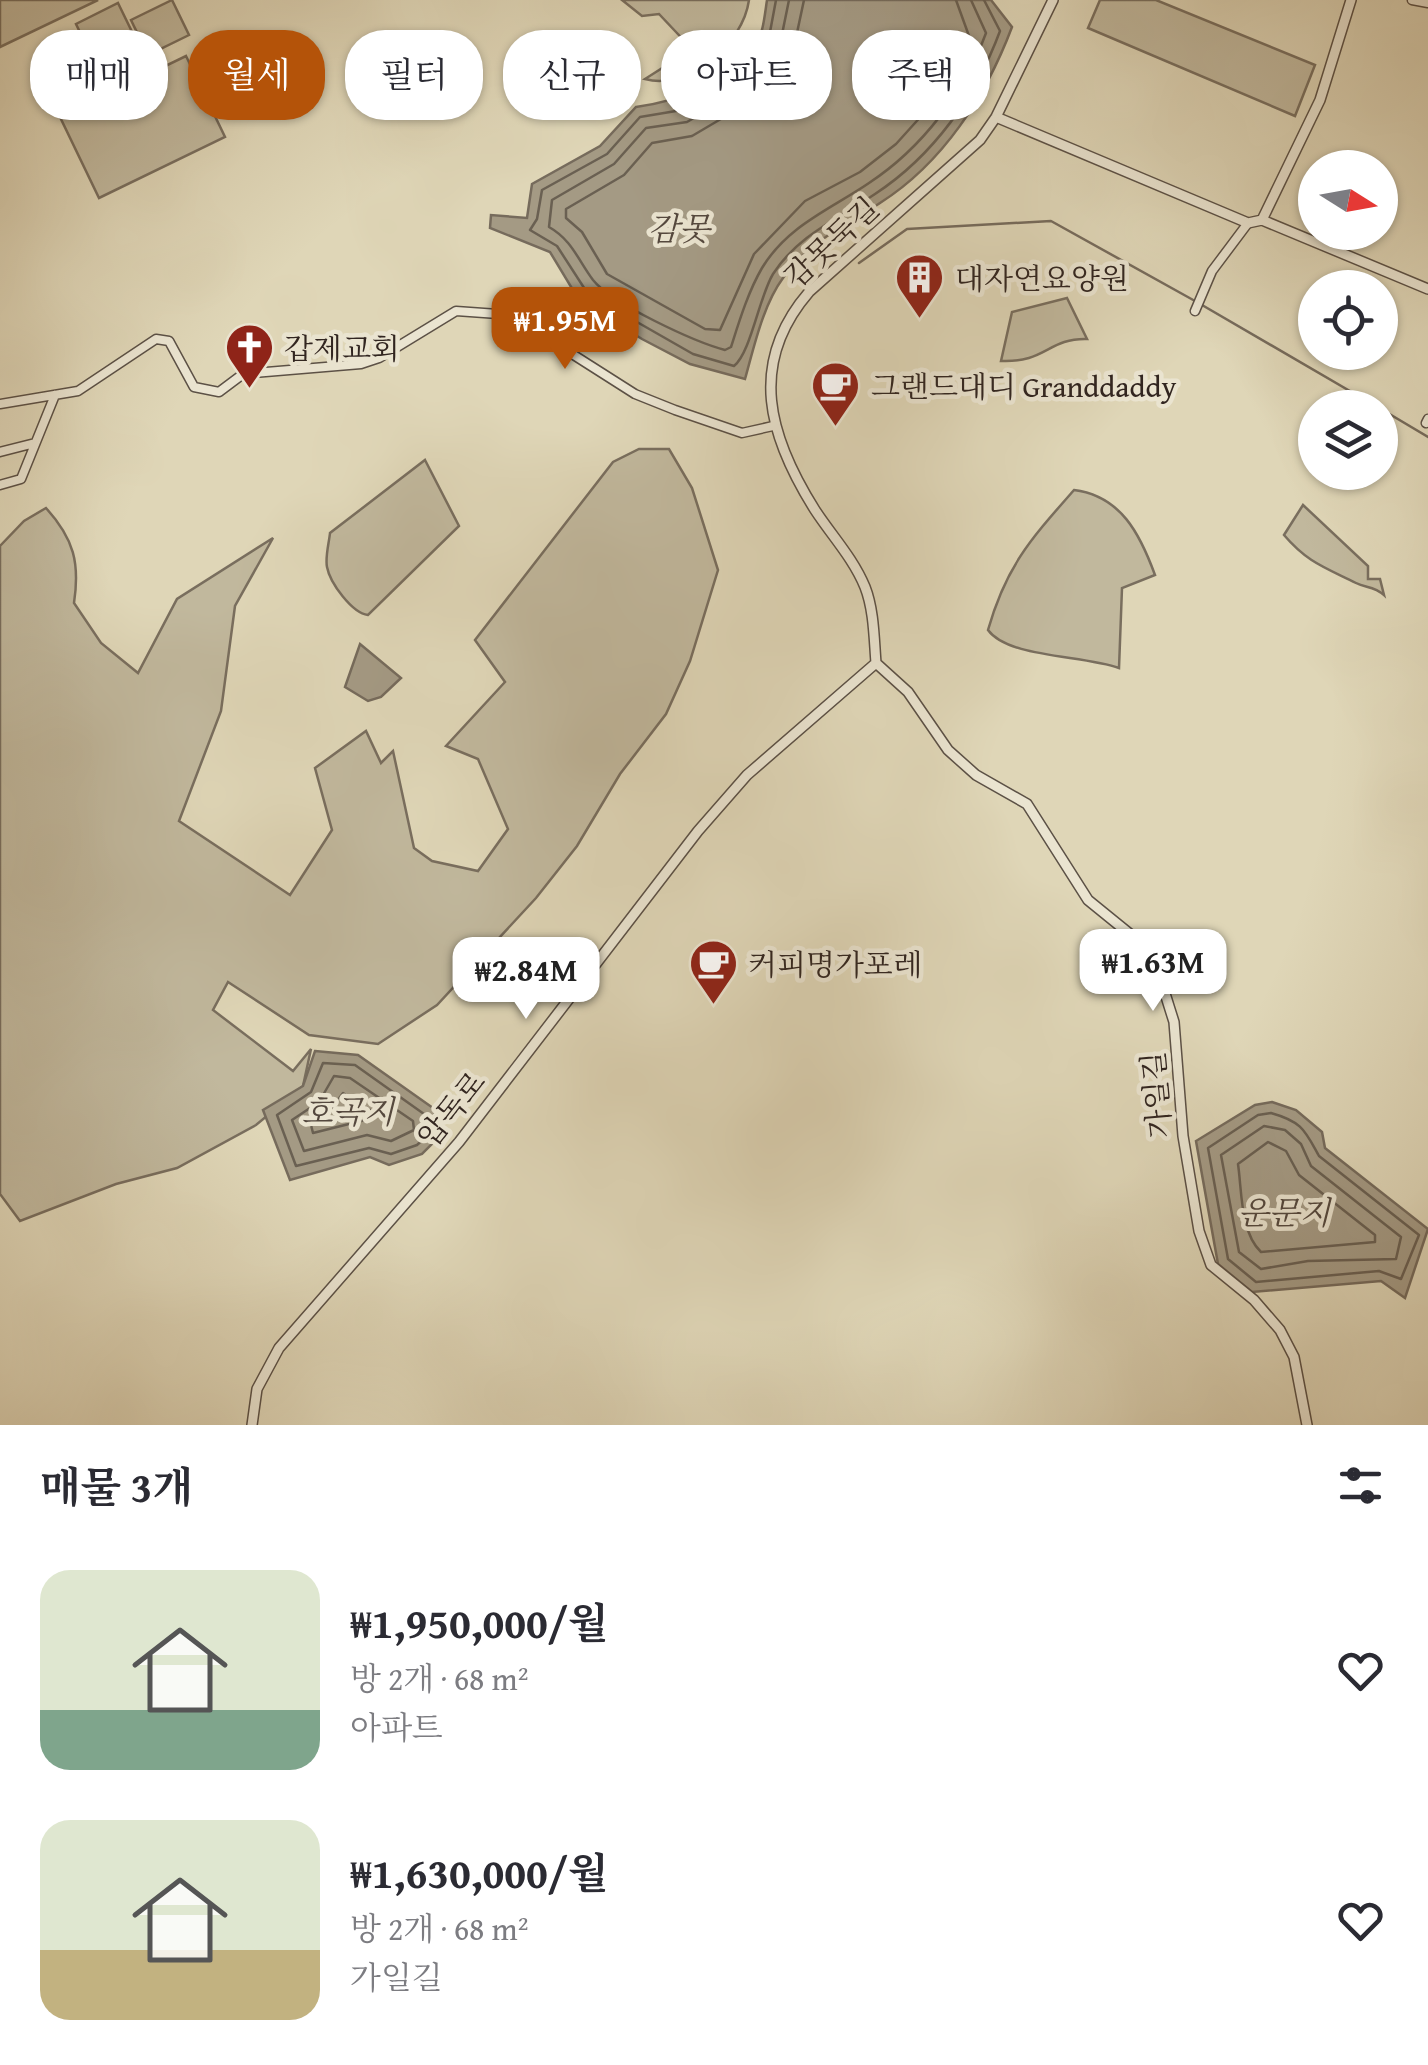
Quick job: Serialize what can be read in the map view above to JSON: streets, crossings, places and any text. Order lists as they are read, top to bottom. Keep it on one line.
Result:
{"streets":{"street":["감못둑길","가일길","압독로"]},"crossings":[["감못둑길","가일길"],["감못둑길","압독로"],["가일길","압독로"]],"water":["감못","호곡지","운문지"],"places":{"building":["대자연요양원"],"church":["갑제교회"],"cafe":["그랜드대디 Granddaddy","커피명가포레"]},"north":"right","page":{"chip":["매매","월세","필터","신규","아파트","주택"],"price":["₩1.95M","₩1.63M","₩2.84M"],"heading":"매물 3개","list":[{"name":"₩1,950,000/월","note":"방 2개 · 68 m² · 아파트"},{"name":"₩1,630,000/월","note":"방 2개 · 68 m² · 가일길"}]}}
